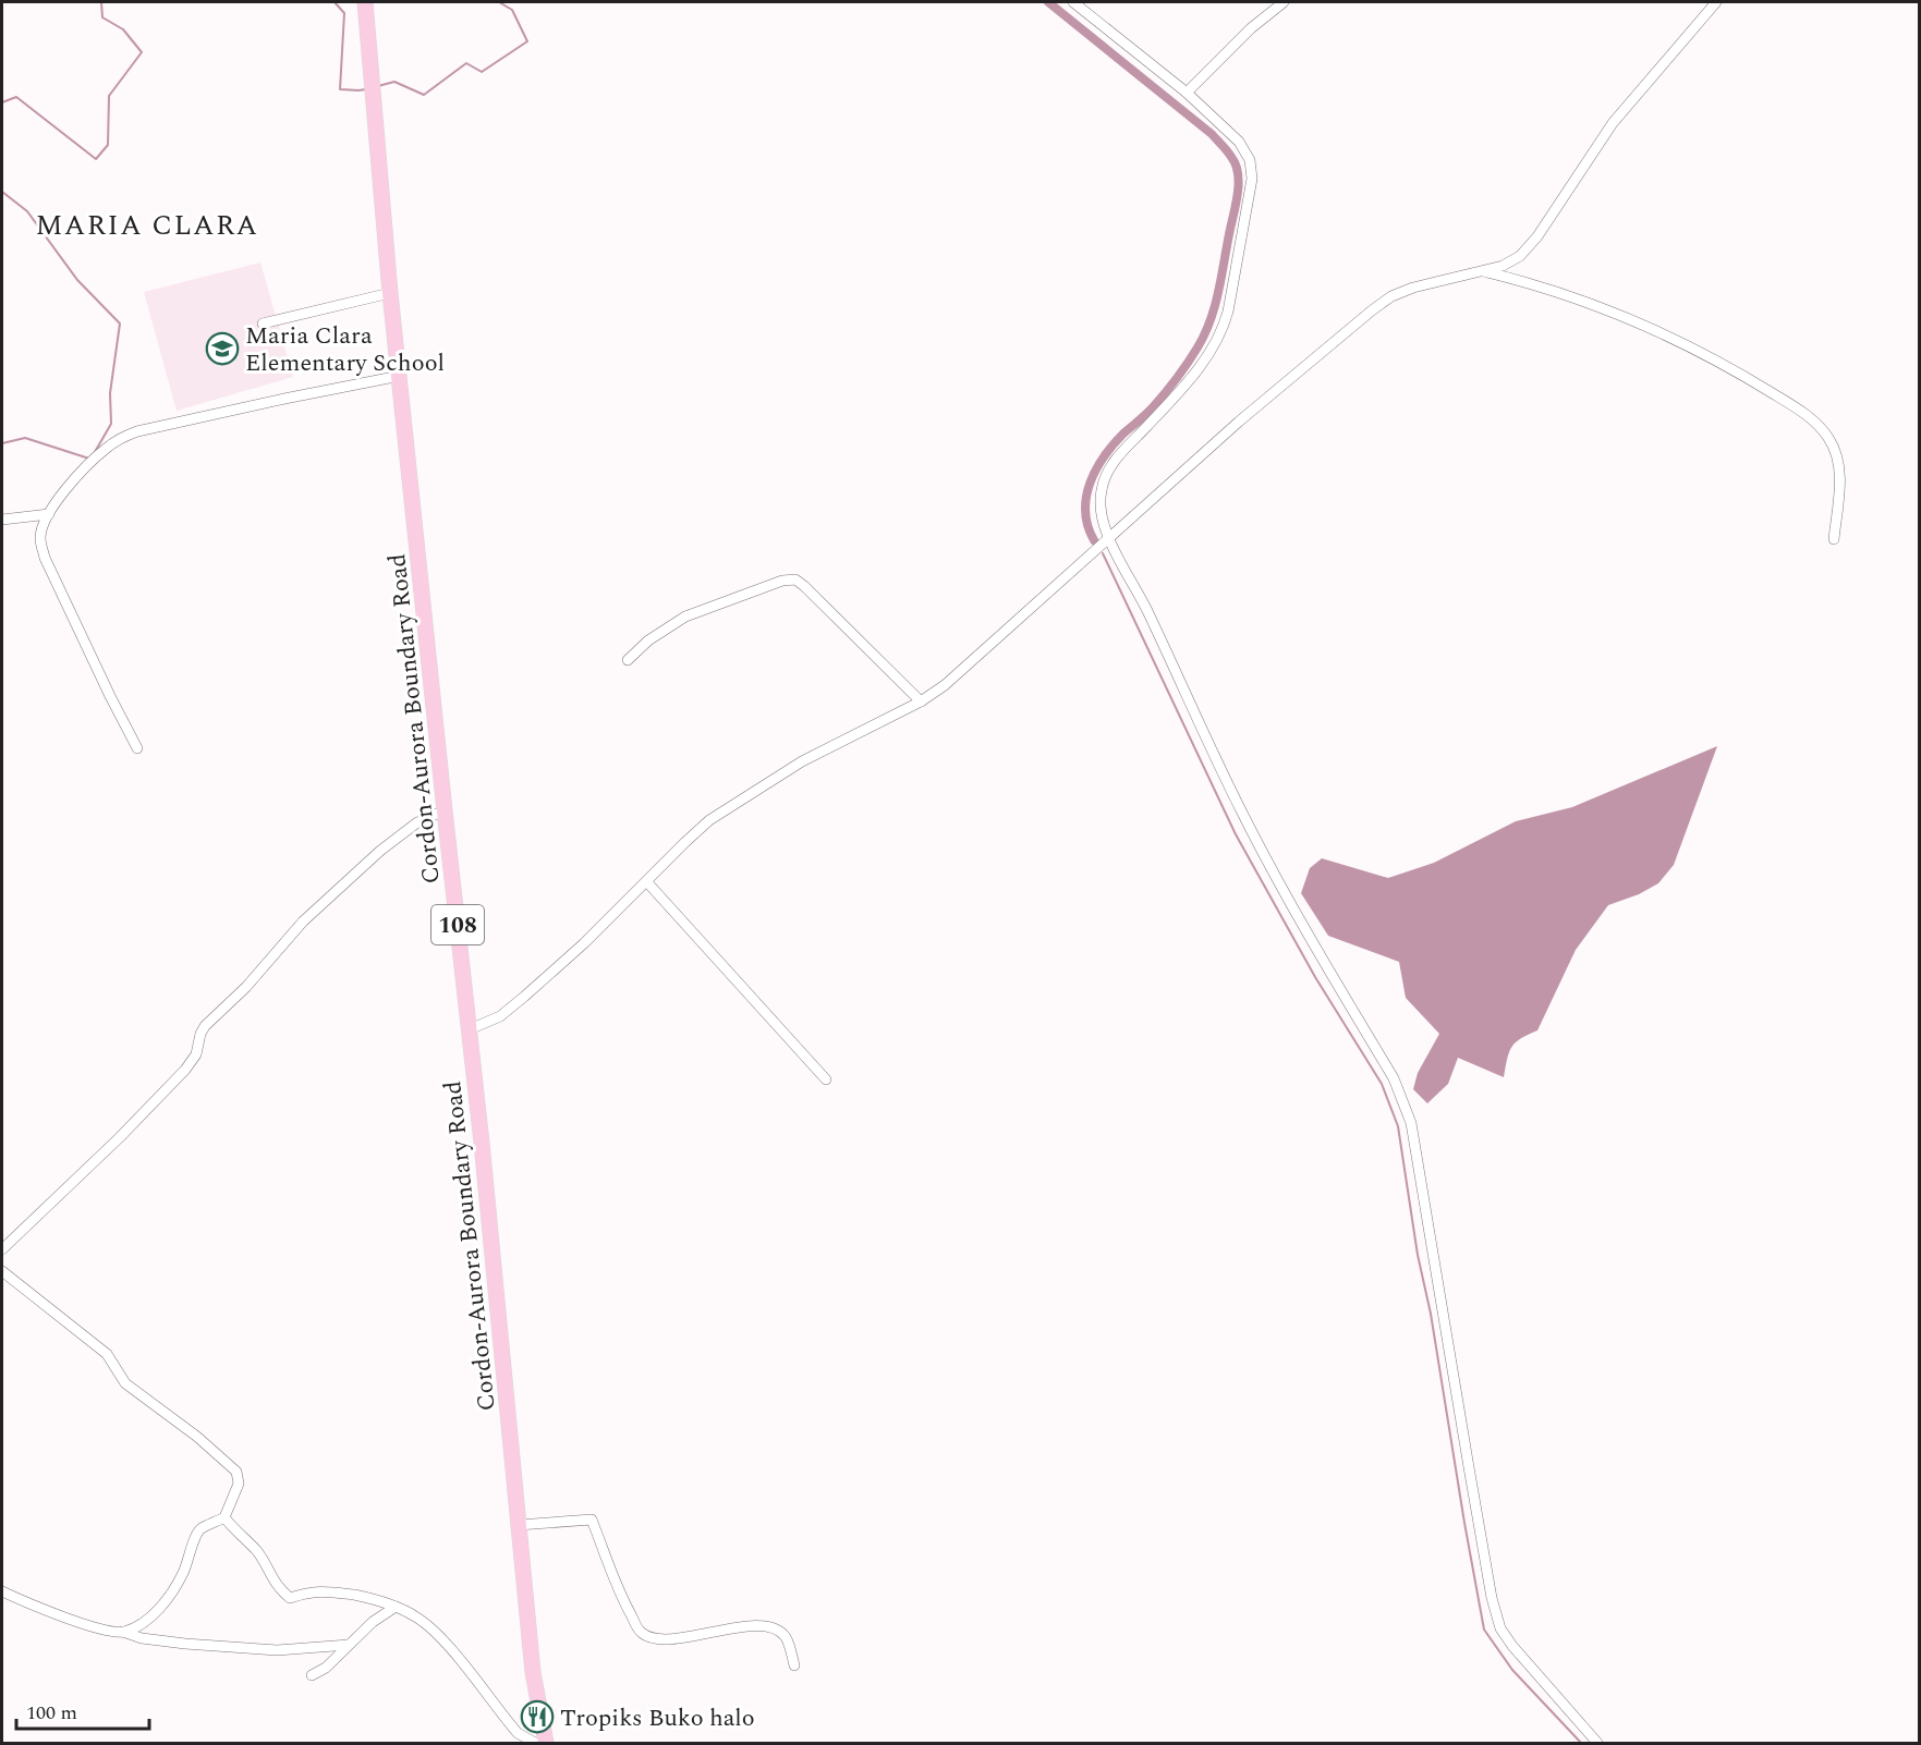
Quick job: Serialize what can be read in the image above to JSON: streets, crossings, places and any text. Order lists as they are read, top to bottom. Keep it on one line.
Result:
{"streets":{"main road":["Cordon-Aurora Boundary Road","108"]},"districts":["MARIA CLARA"],"places":{"school or university":["Maria Clara Elementary School"],"restaurant":["Tropiks Buko halo"]},"scale_bar":"100 m"}
